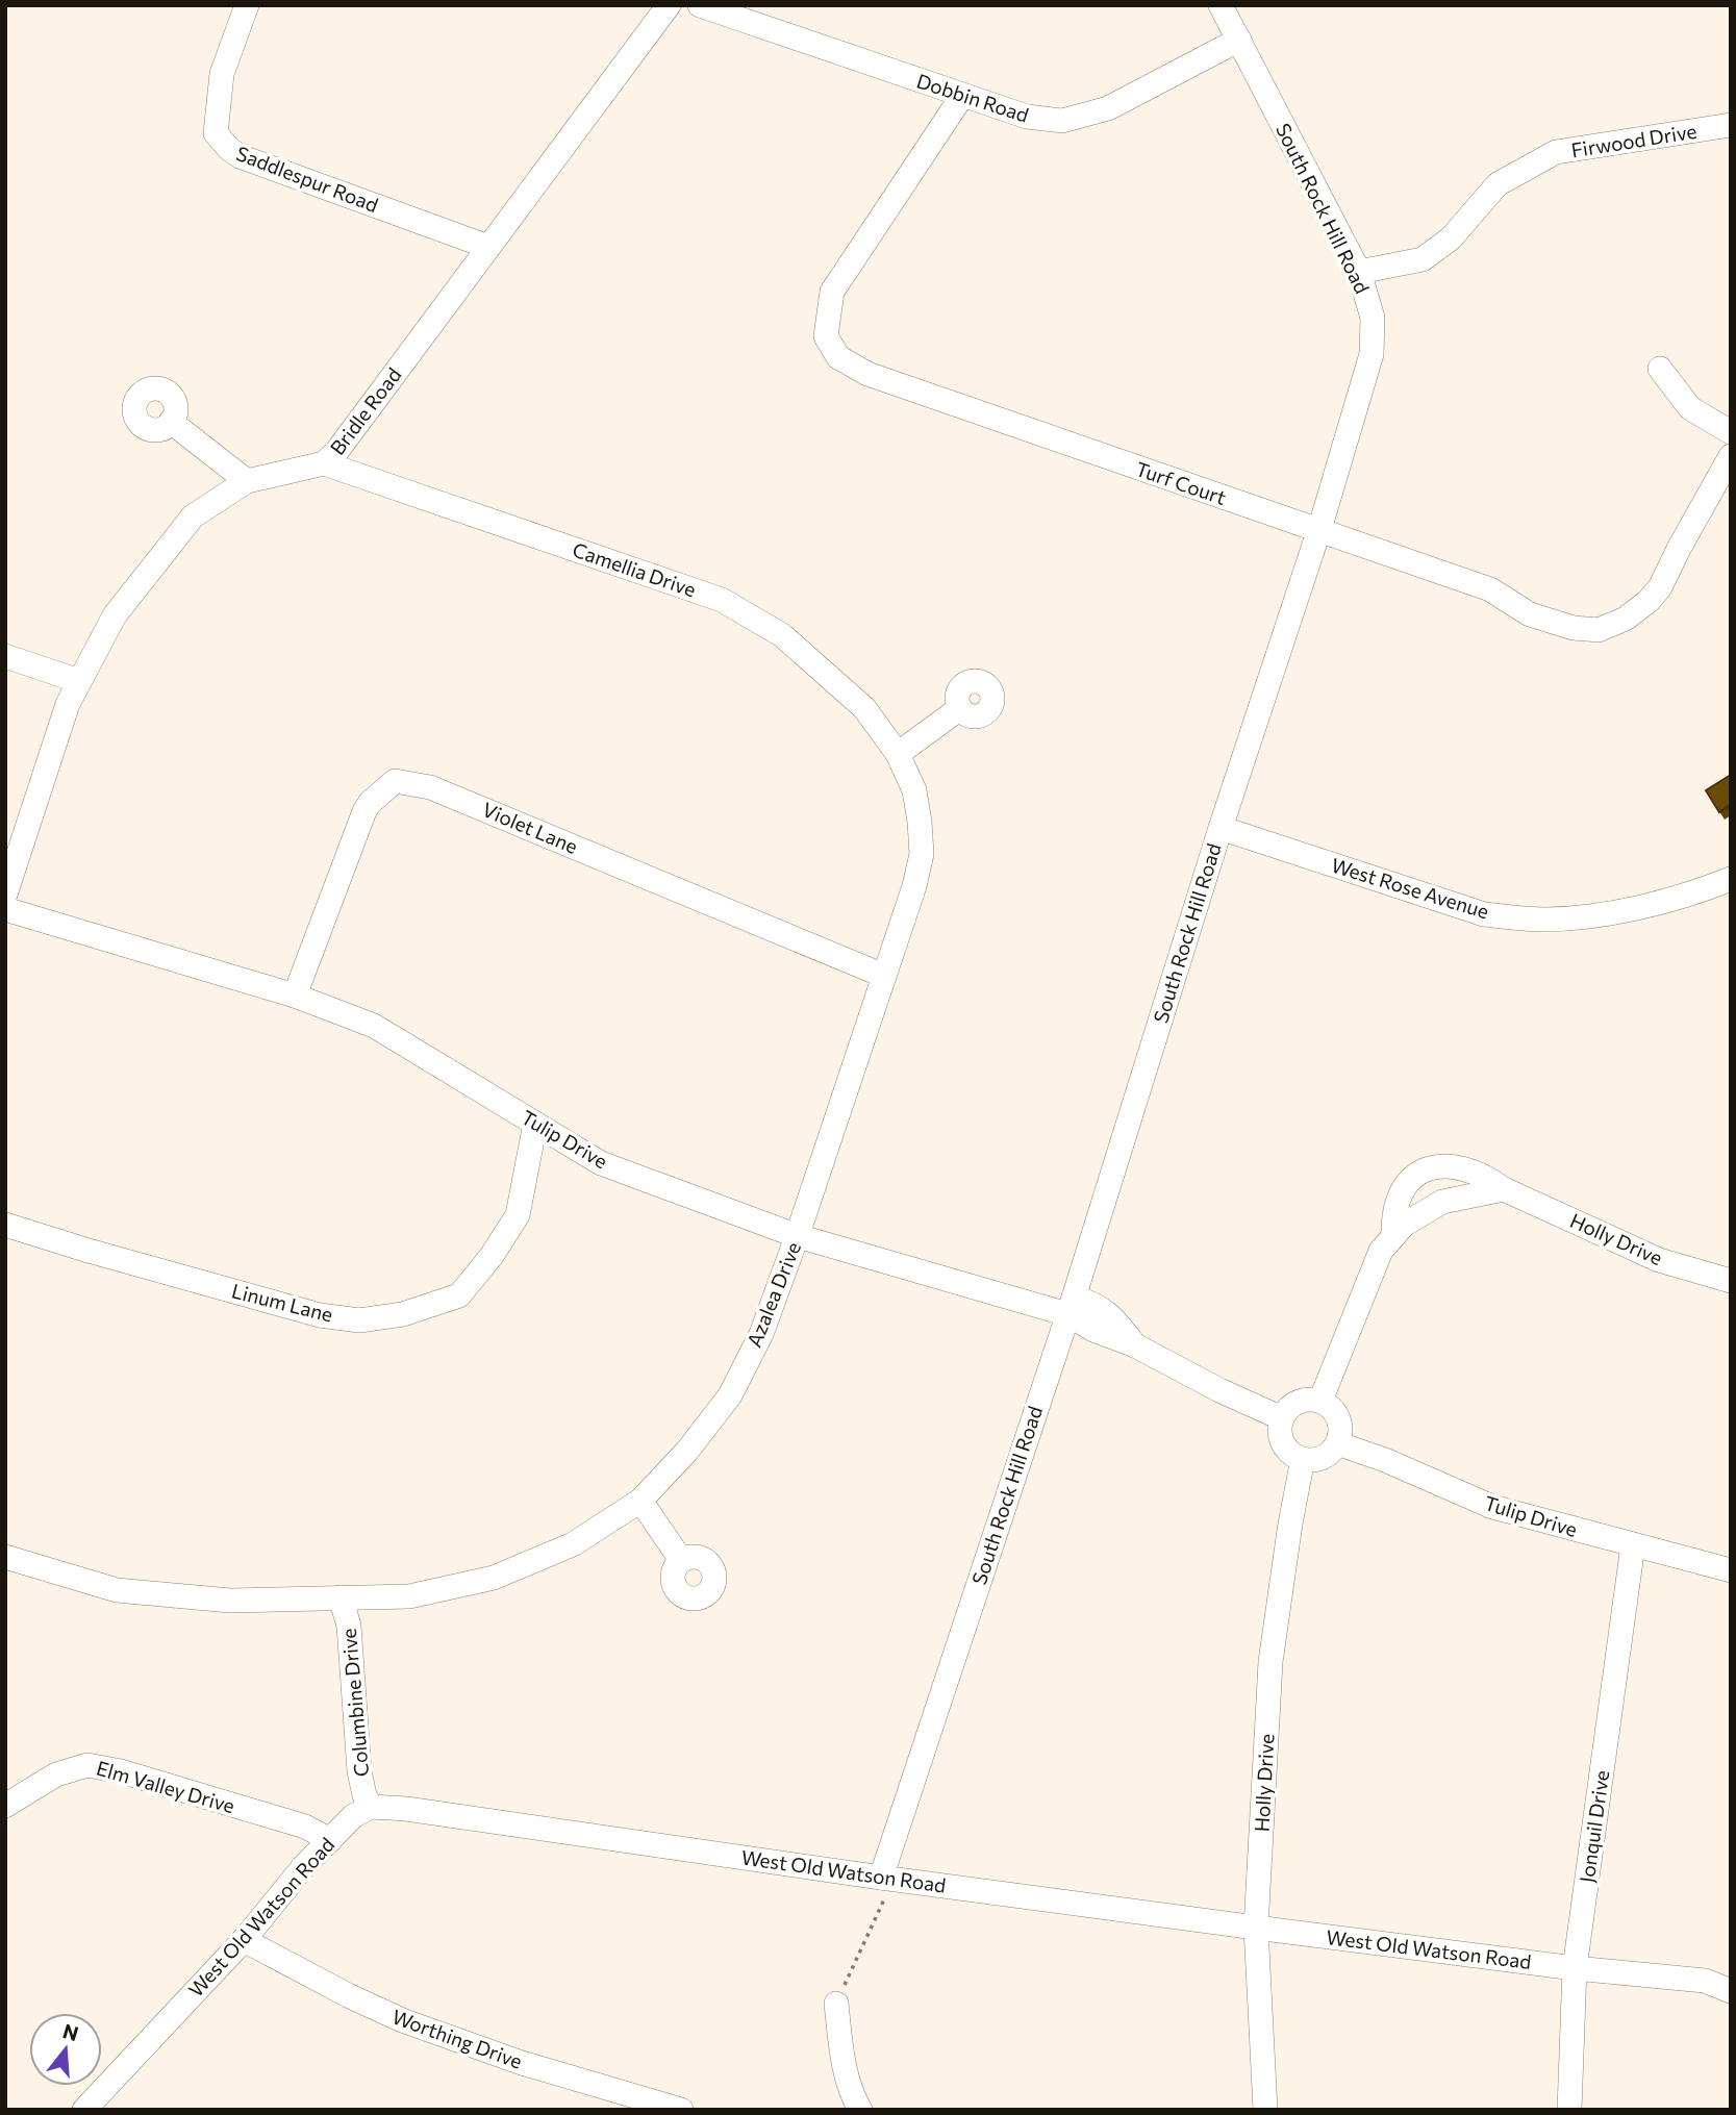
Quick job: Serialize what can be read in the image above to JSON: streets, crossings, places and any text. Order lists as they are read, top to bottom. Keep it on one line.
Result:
{"streets":{"street":["Dobbin Road","Firwood Drive","Saddlespur Road","South Rock Hill Road","Bridle Road","Turf Court","Camellia Drive","Violet Lane","West Rose Avenue","Tulip Drive","Holly Drive","Azalea Drive","Linum Lane","Columbine Drive","Elm Valley Drive","Jonquil Drive","West Old Watson Road","Worthing Drive"]},"crossings":[["Dobbin Road","South Rock Hill Road"],["Dobbin Road","Turf Court"],["Firwood Drive","South Rock Hill Road"],["Saddlespur Road","Bridle Road"],["South Rock Hill Road","Turf Court"],["South Rock Hill Road","West Rose Avenue"],["South Rock Hill Road","Tulip Drive"],["South Rock Hill Road","West Old Watson Road"],["Bridle Road","Camellia Drive"],["Camellia Drive","Azalea Drive"],["Violet Lane","Tulip Drive"],["Violet Lane","Azalea Drive"],["Tulip Drive","Holly Drive"],["Tulip Drive","Azalea Drive"],["Tulip Drive","Linum Lane"],["Tulip Drive","Jonquil Drive"],["Holly Drive","West Old Watson Road"],["Azalea Drive","Columbine Drive"],["Columbine Drive","West Old Watson Road"],["Elm Valley Drive","West Old Watson Road"],["Jonquil Drive","West Old Watson Road"],["West Old Watson Road","Worthing Drive"]],"north":"top"}
